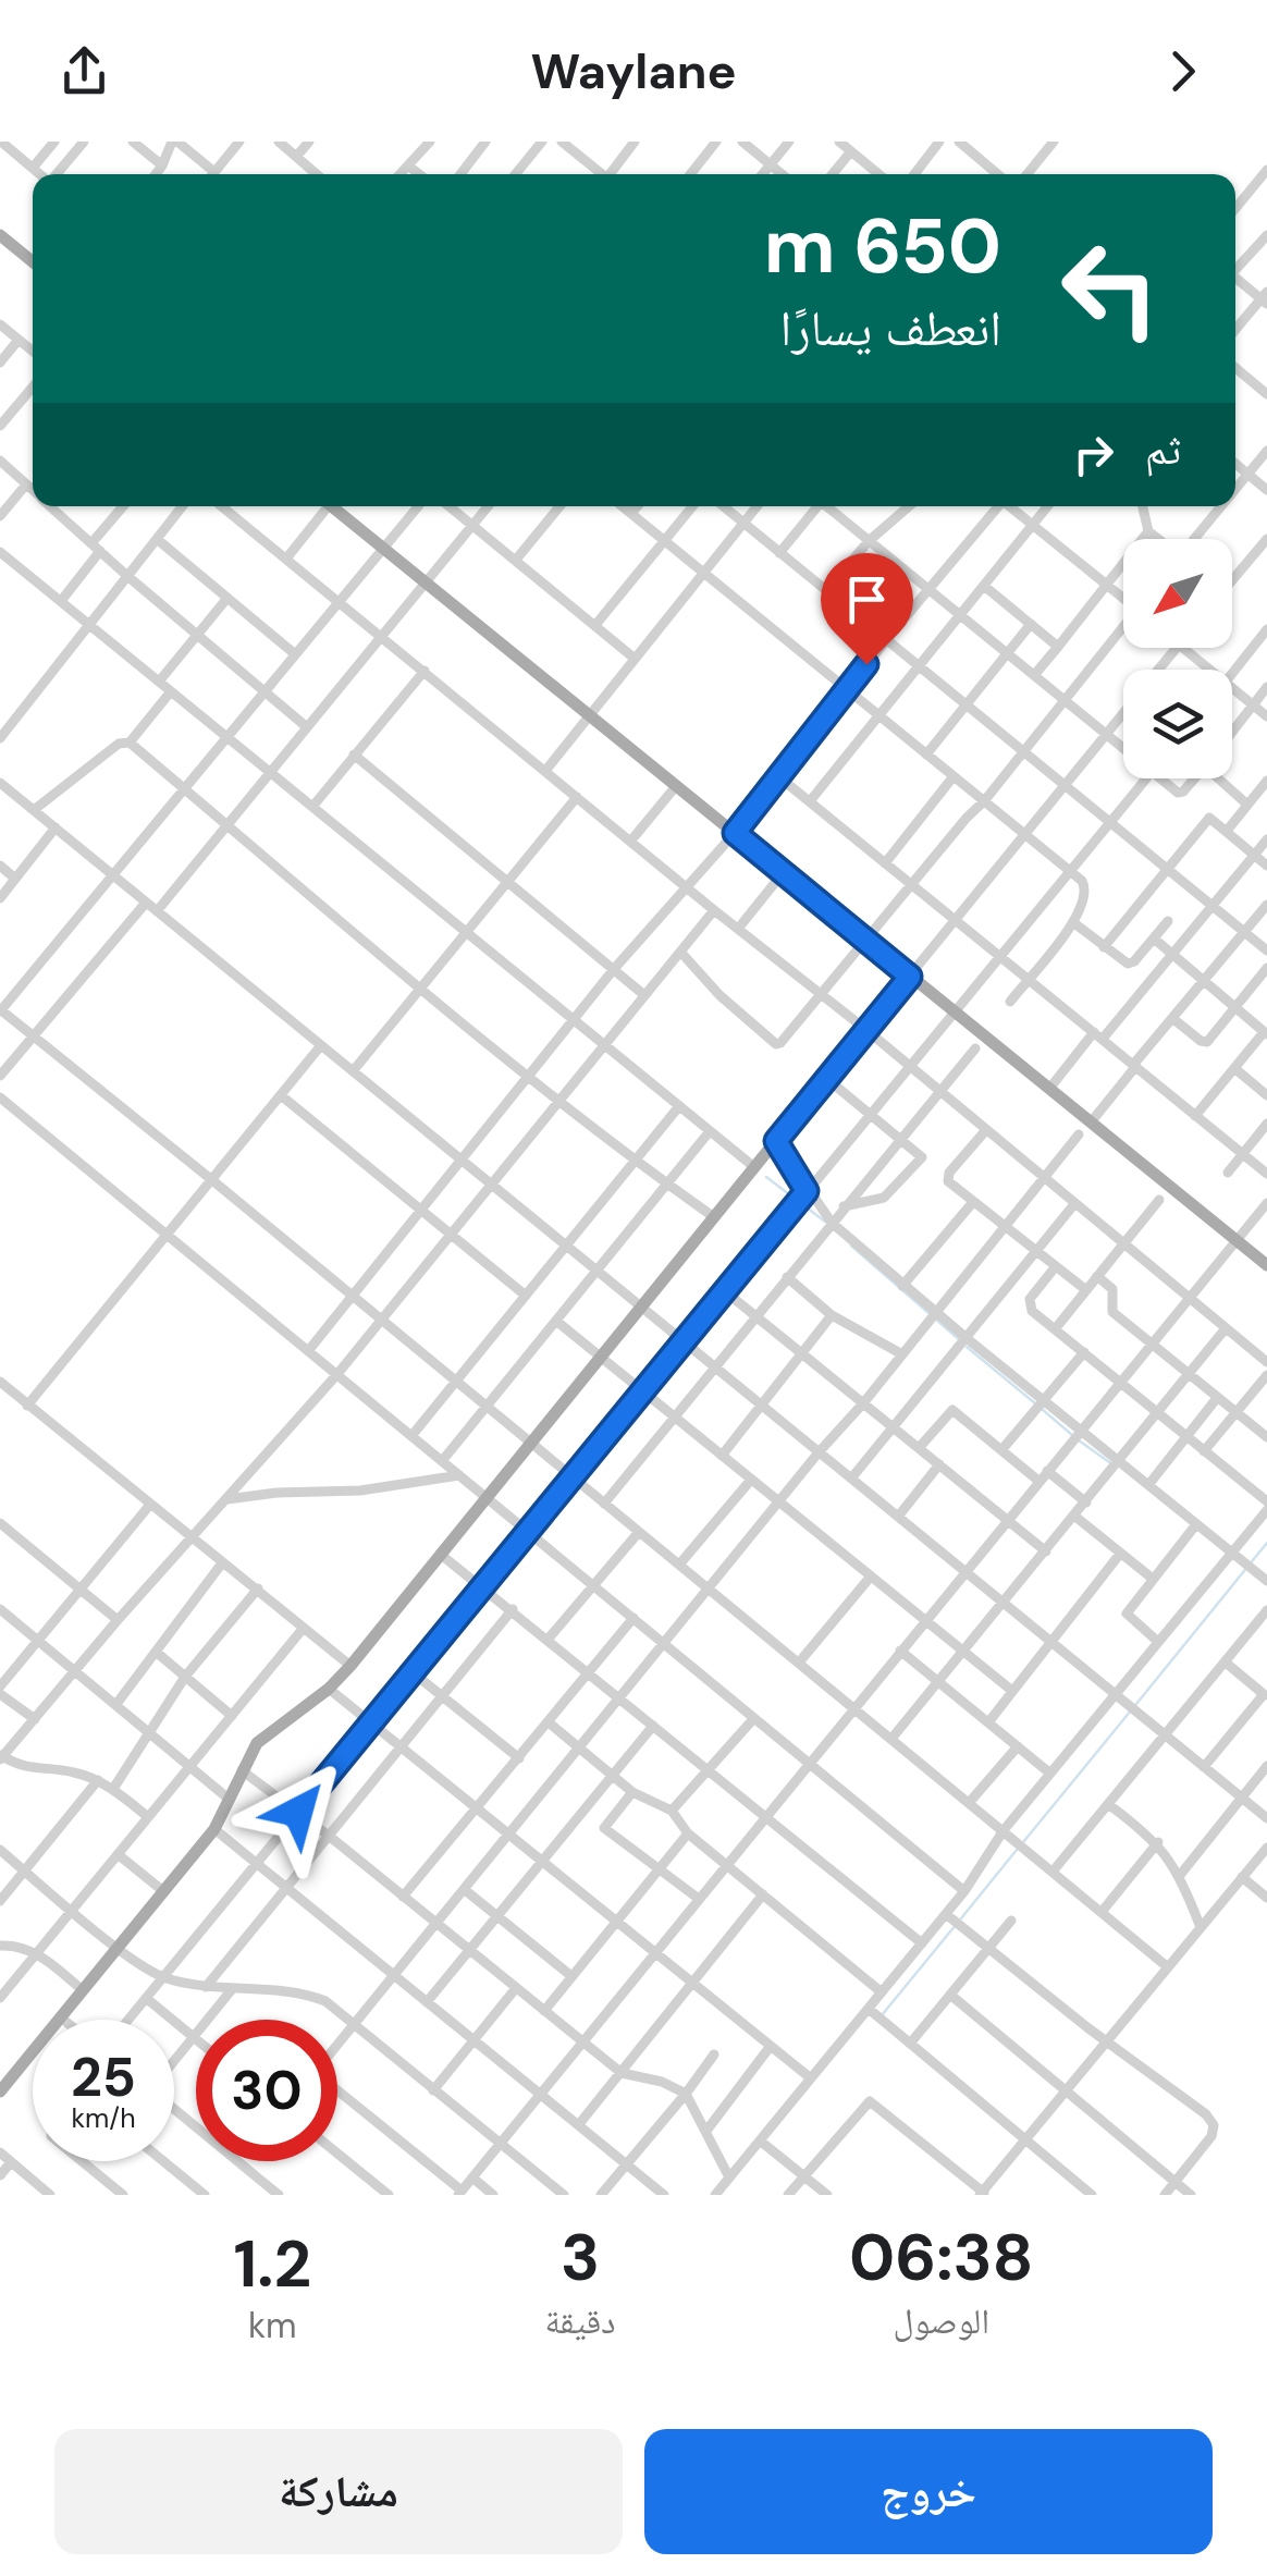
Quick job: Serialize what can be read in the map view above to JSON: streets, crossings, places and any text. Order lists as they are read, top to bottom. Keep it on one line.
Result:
{"north":"bottom left","page":{"header":"Waylane","turn":["650 m","انعطف يسارًا"],"then":"ثم","speed":"25 km/h","limit":"30","eta":["06:38","الوصول","3","دقيقة","1.2","km"],"buttons":["خروج","مشاركة"]}}
